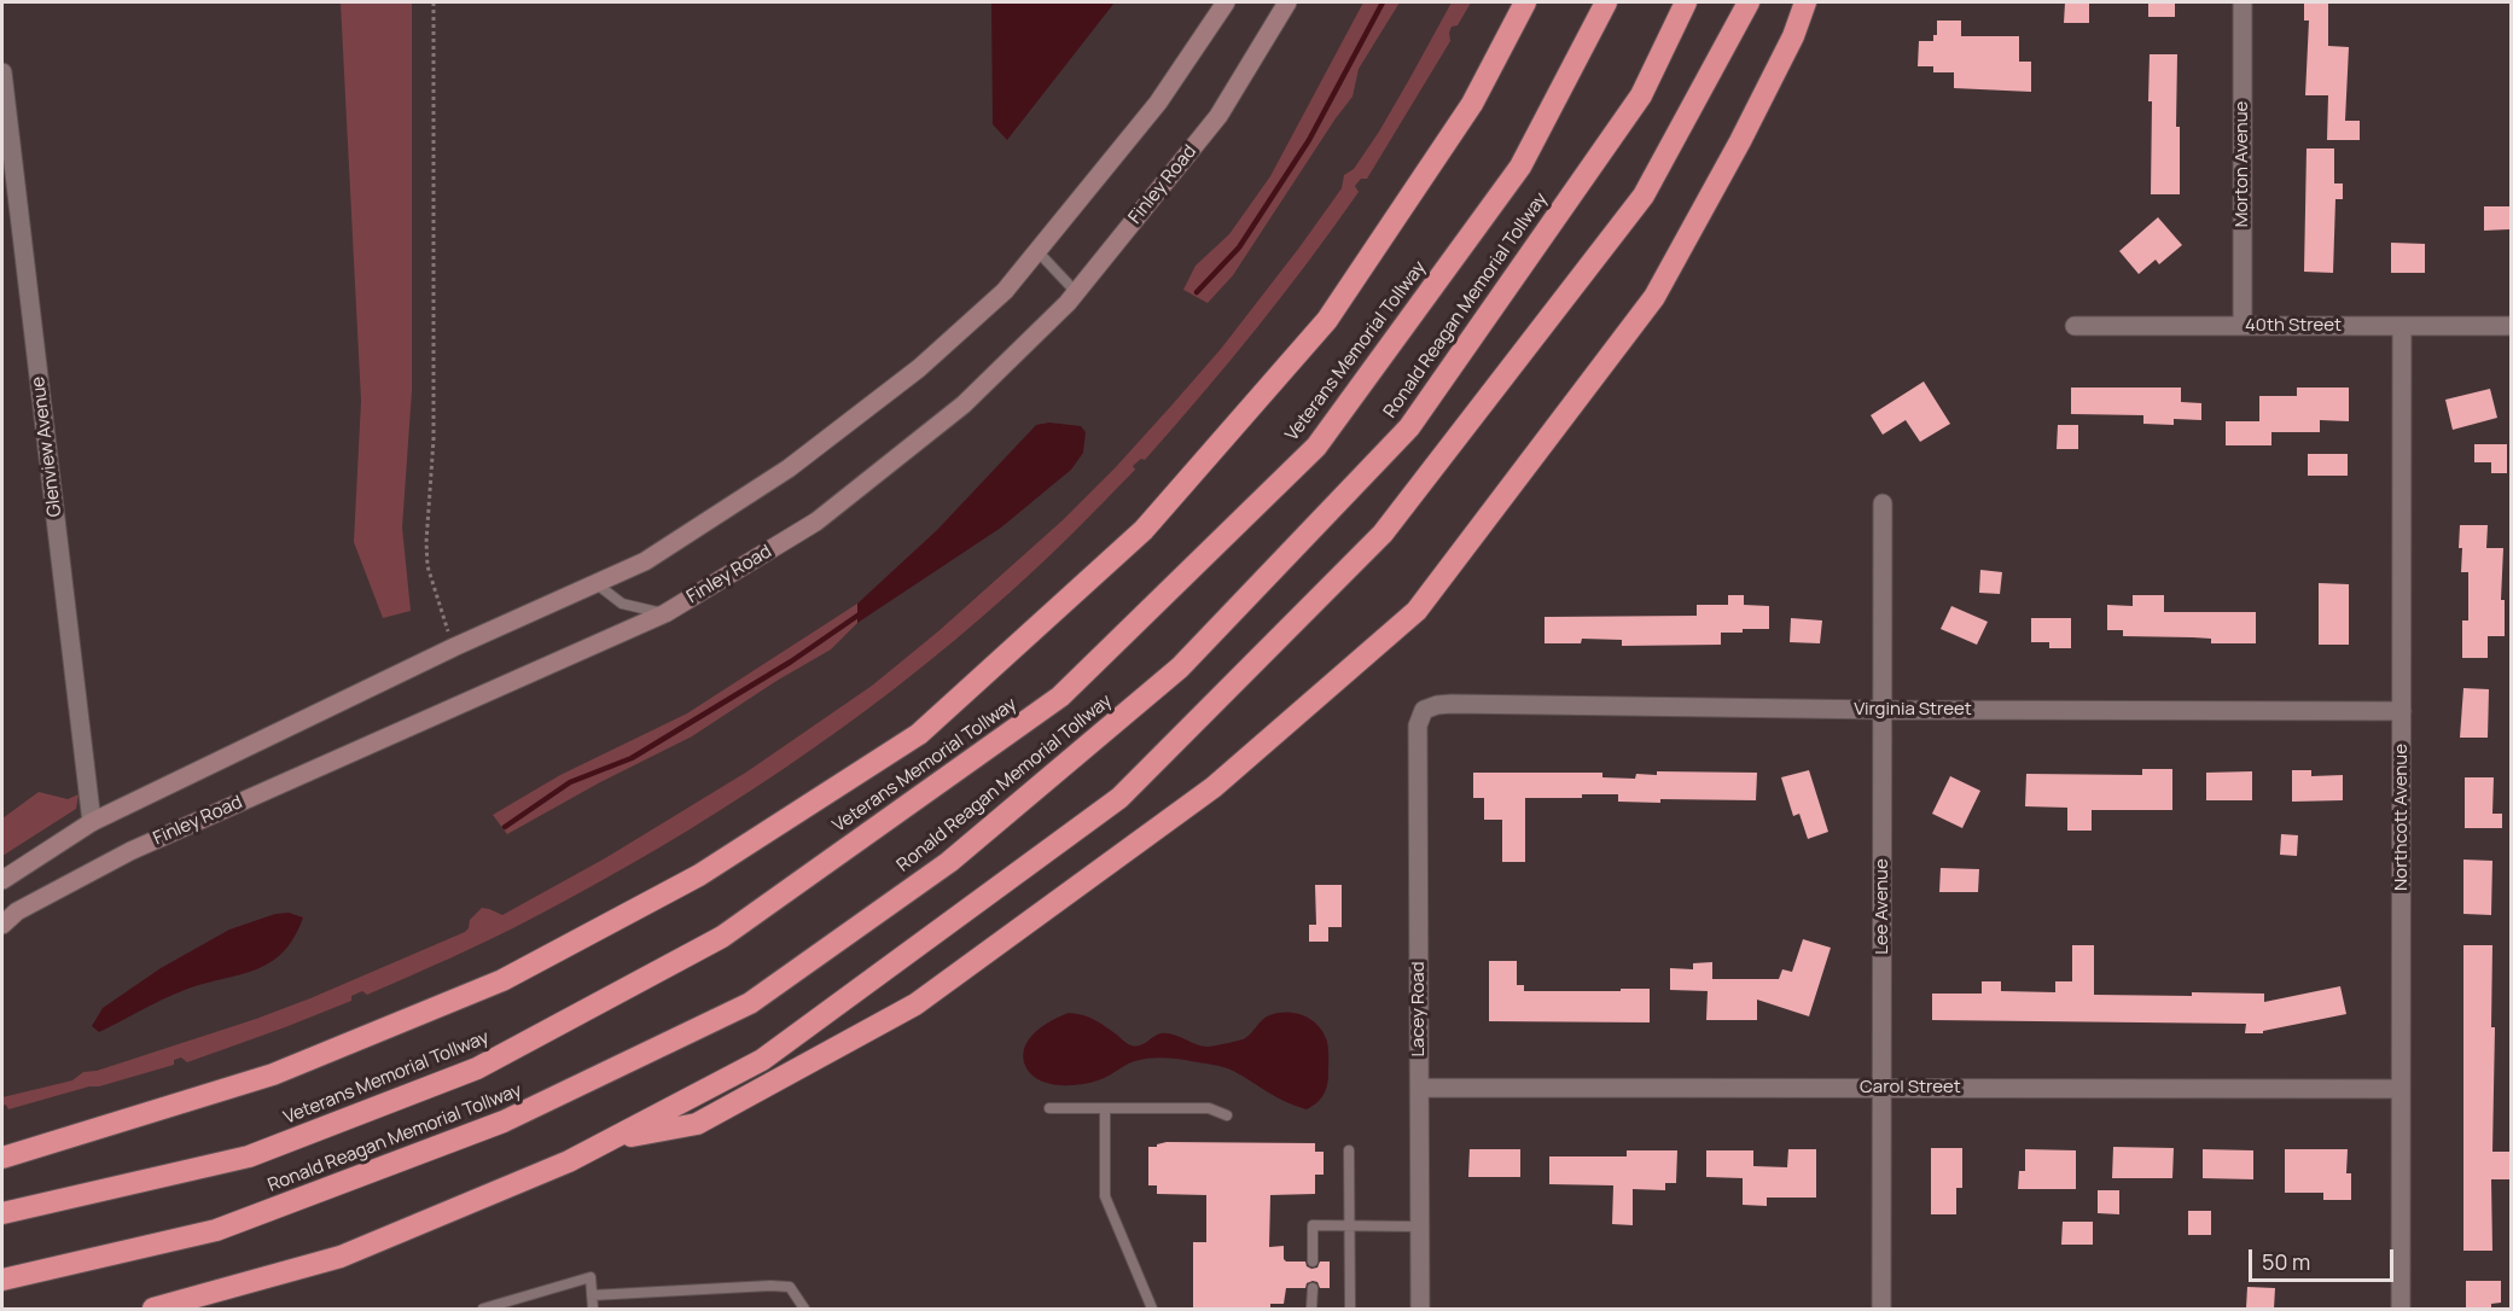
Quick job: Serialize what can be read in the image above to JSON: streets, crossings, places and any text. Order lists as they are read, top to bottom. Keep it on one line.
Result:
{"streets":{"highway":["Ronald Reagan Memorial Tollway","Veterans Memorial Tollway"],"main road":["Finley Road"],"street":["Morton Avenue","40th Street","Glenview Avenue","Virginia Street","Northcott Avenue","Lee Avenue","Lacey Road","Carol Street"]},"crossings":[["Morton Avenue","40th Street"],["40th Street","Northcott Avenue"],["Virginia Street","Northcott Avenue"],["Virginia Street","Lee Avenue"],["Virginia Street","Lacey Road"],["Northcott Avenue","Carol Street"],["Lee Avenue","Carol Street"],["Lacey Road","Carol Street"]],"scale_bar":"50 m"}
